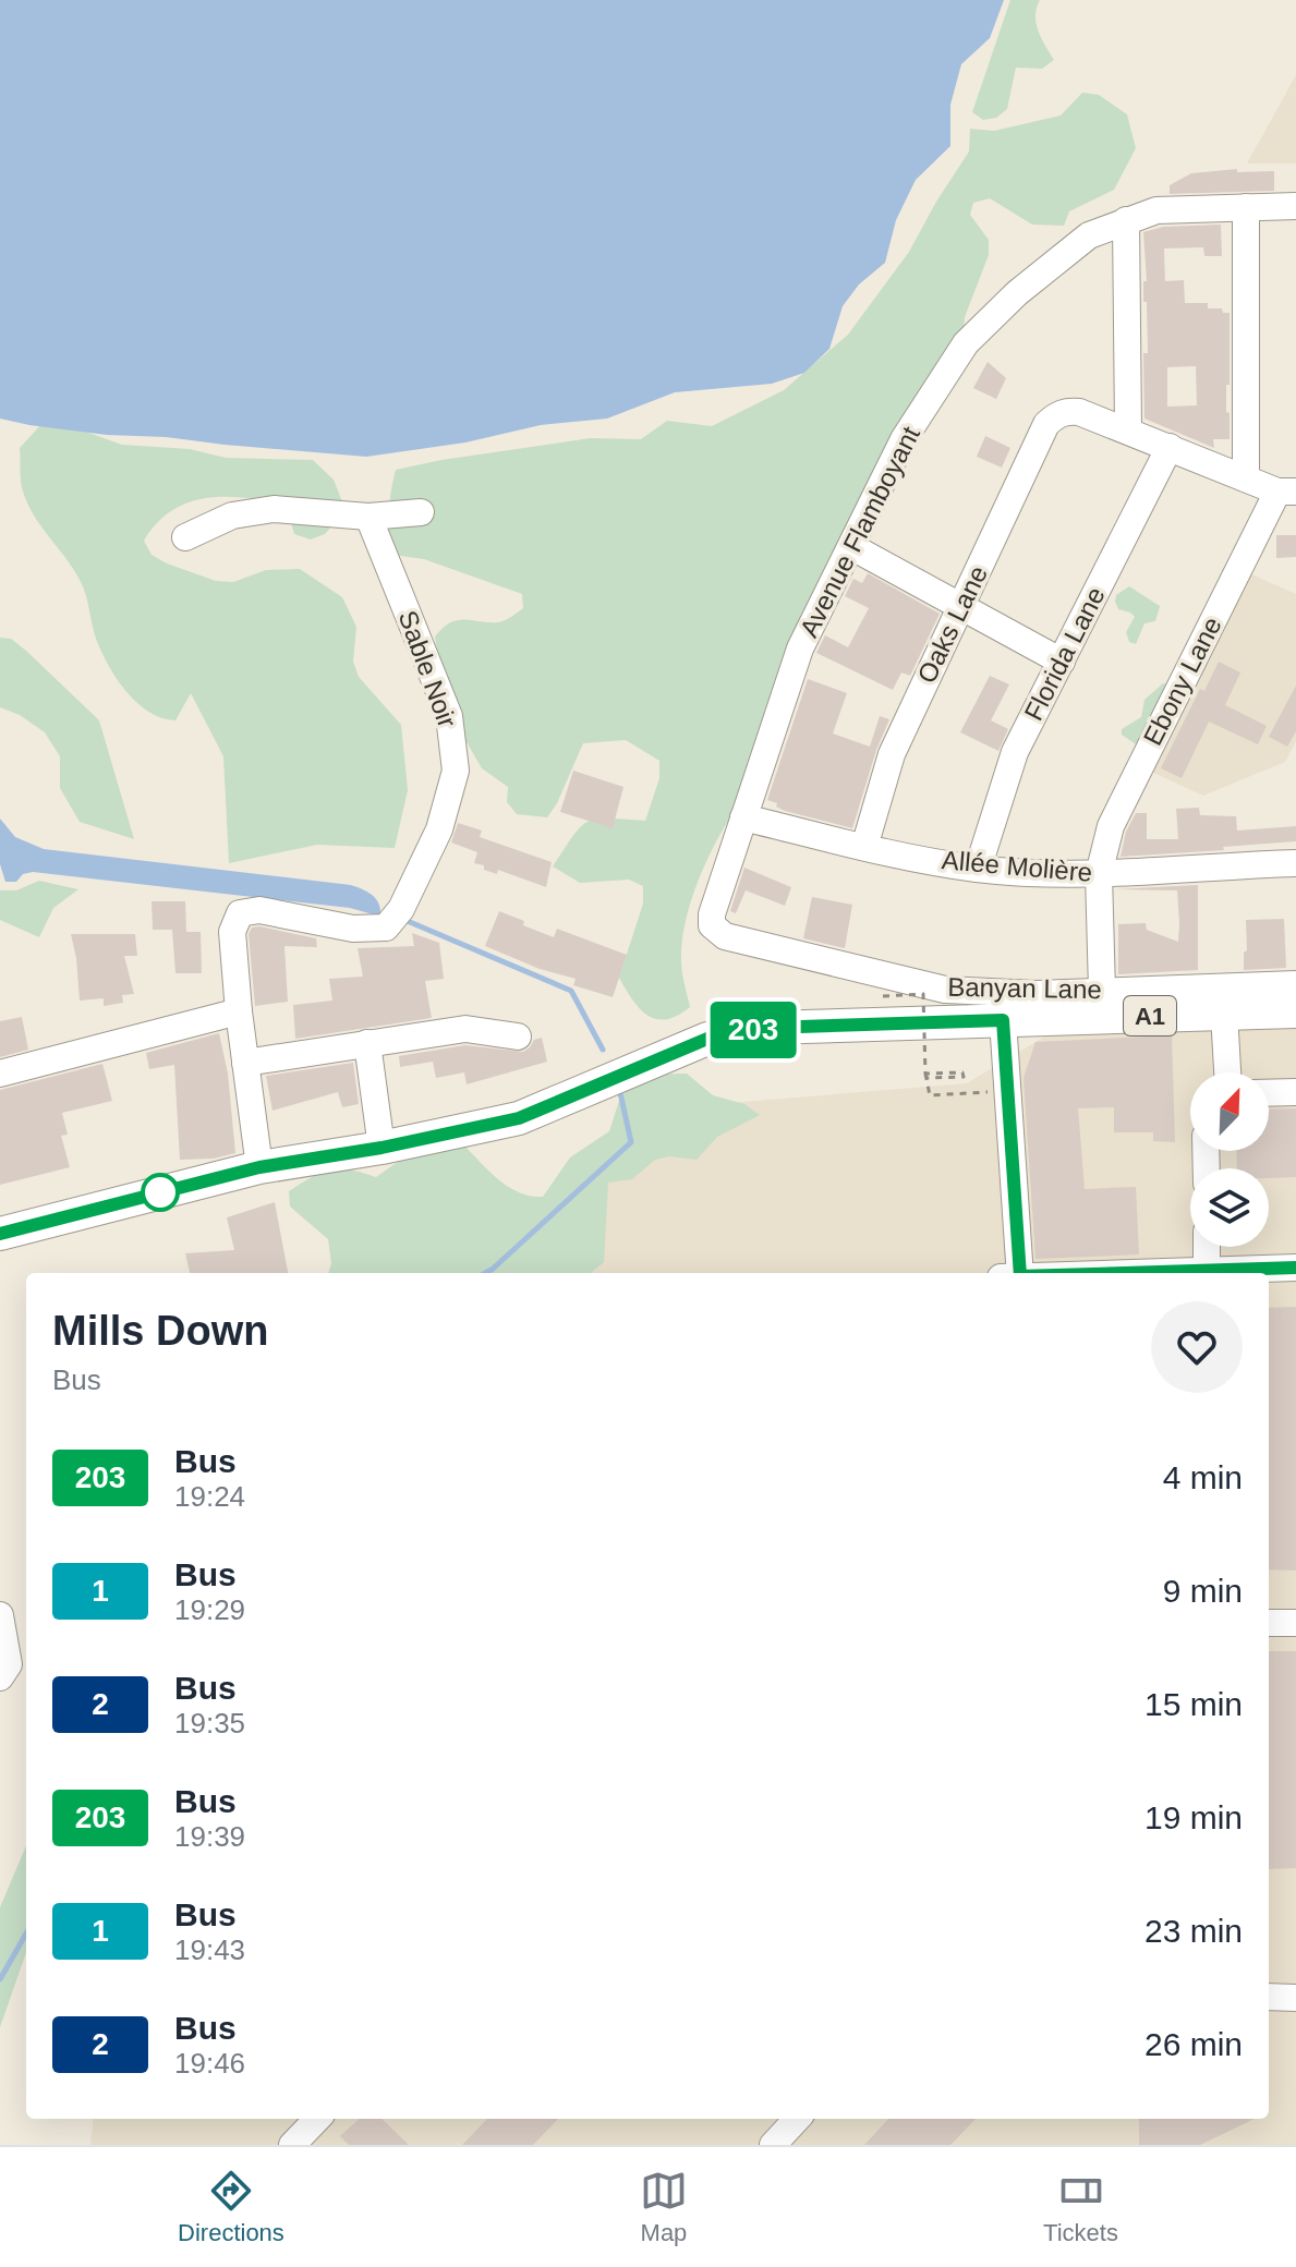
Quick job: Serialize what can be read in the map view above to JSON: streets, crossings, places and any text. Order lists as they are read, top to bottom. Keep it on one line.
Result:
{"streets":{"main road":["A1"],"street":["Avenue Flamboyant","Oaks Lane","Florida Lane","Sable Noir","Ebony Lane","Allée Molière","Banyan Lane"]},"crossings":[["Avenue Flamboyant","Allée Molière"],["Avenue Flamboyant","Banyan Lane"],["Oaks Lane","Allée Molière"],["Florida Lane","Allée Molière"],["Sable Noir","A1"],["Ebony Lane","Allée Molière"],["Ebony Lane","Banyan Lane"]],"lines":["bus line 203"],"north":"top right","page":{"on_map":"203","heading":["Mills Down","Bus"],"list":[{"mark":"203","name":"Bus","note":"19:24","value":"4 min"},{"mark":"1","name":"Bus","note":"19:29","value":"9 min"},{"mark":"2","name":"Bus","note":"19:35","value":"15 min"},{"mark":"203","name":"Bus","note":"19:39","value":"19 min"},{"mark":"1","name":"Bus","note":"19:43","value":"23 min"},{"mark":"2","name":"Bus","note":"19:46","value":"26 min"}],"tabs":["Directions","Map","Tickets"]}}
